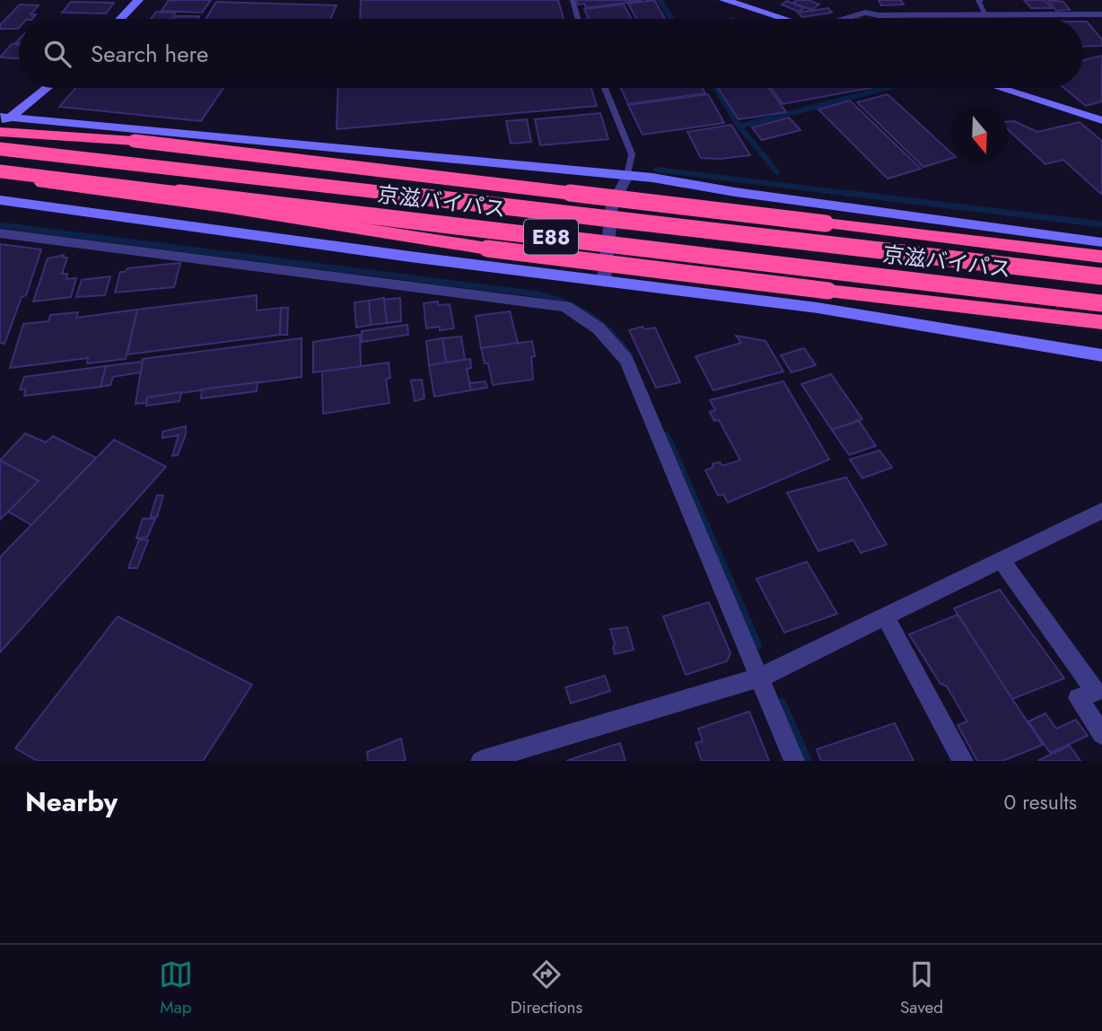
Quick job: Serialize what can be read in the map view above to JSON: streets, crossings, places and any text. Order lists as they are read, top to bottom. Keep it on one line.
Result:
{"streets":{"highway":["京滋バイパス","E88"]},"north":"bottom","page":{"search":"Search here","heading":["Nearby","0 results"],"nav":["Map","Directions","Saved"]}}
